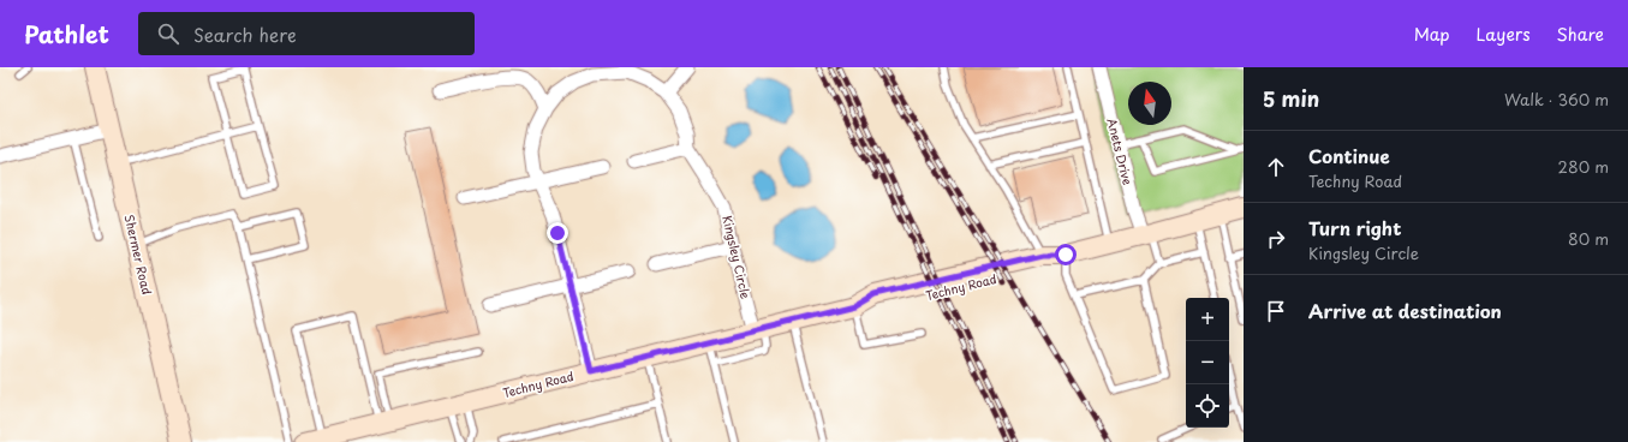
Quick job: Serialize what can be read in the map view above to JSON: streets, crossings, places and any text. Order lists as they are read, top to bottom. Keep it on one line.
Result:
{"streets":{"main road":["Shermer Road","Techny Road"],"street":["Anets Drive","Kingsley Circle"]},"crossings":[["Anets Drive","Techny Road"],["Kingsley Circle","Techny Road"]],"north":"top","page":{"header":"Pathlet","search":"Search here","nav":["Map","Layers","Share"],"heading":["5 min","Walk · 360 m"],"list":[["Continue","Techny Road","280 m"],["Turn right","Kingsley Circle","80 m"],"Arrive at destination"],"map_buttons":["+","−"]}}
